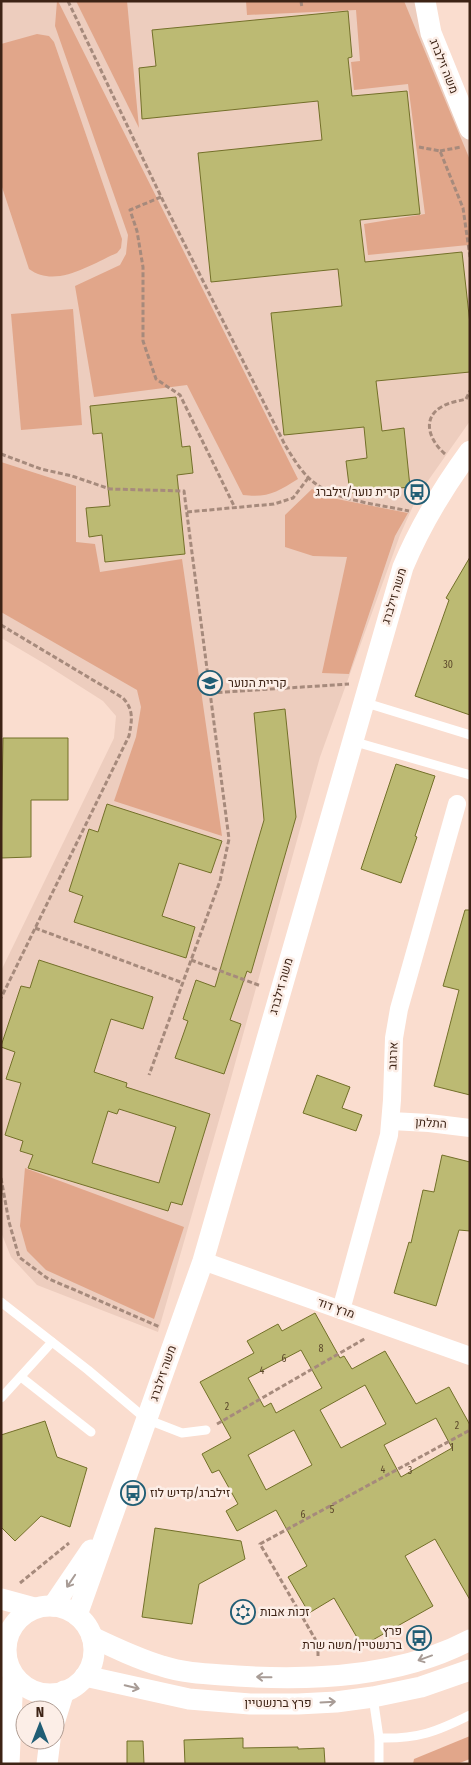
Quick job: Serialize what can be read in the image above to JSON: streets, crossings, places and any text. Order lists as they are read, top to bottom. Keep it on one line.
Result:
{"streets":{"street":["משה זילברג","ארגוב","התלתן","מרץ דוד","פרץ ברנשטיין"]},"crossings":[["משה זילברג","מרץ דוד"],["משה זילברג","פרץ ברנשטיין"],["ארגוב","התלתן"],["ארגוב","מרץ דוד"]],"places":{"bus stop":["קרית נוער/זילברג","זילברג/קדיש לוז","פרץ ברנשטיין/משה שרת"],"school or university":["קריית הנוער"],"synagogue":["זכות אבות"]},"house_numbers":["30","8","6","4","2","2","1","4","3","5","6"],"north":"top"}
